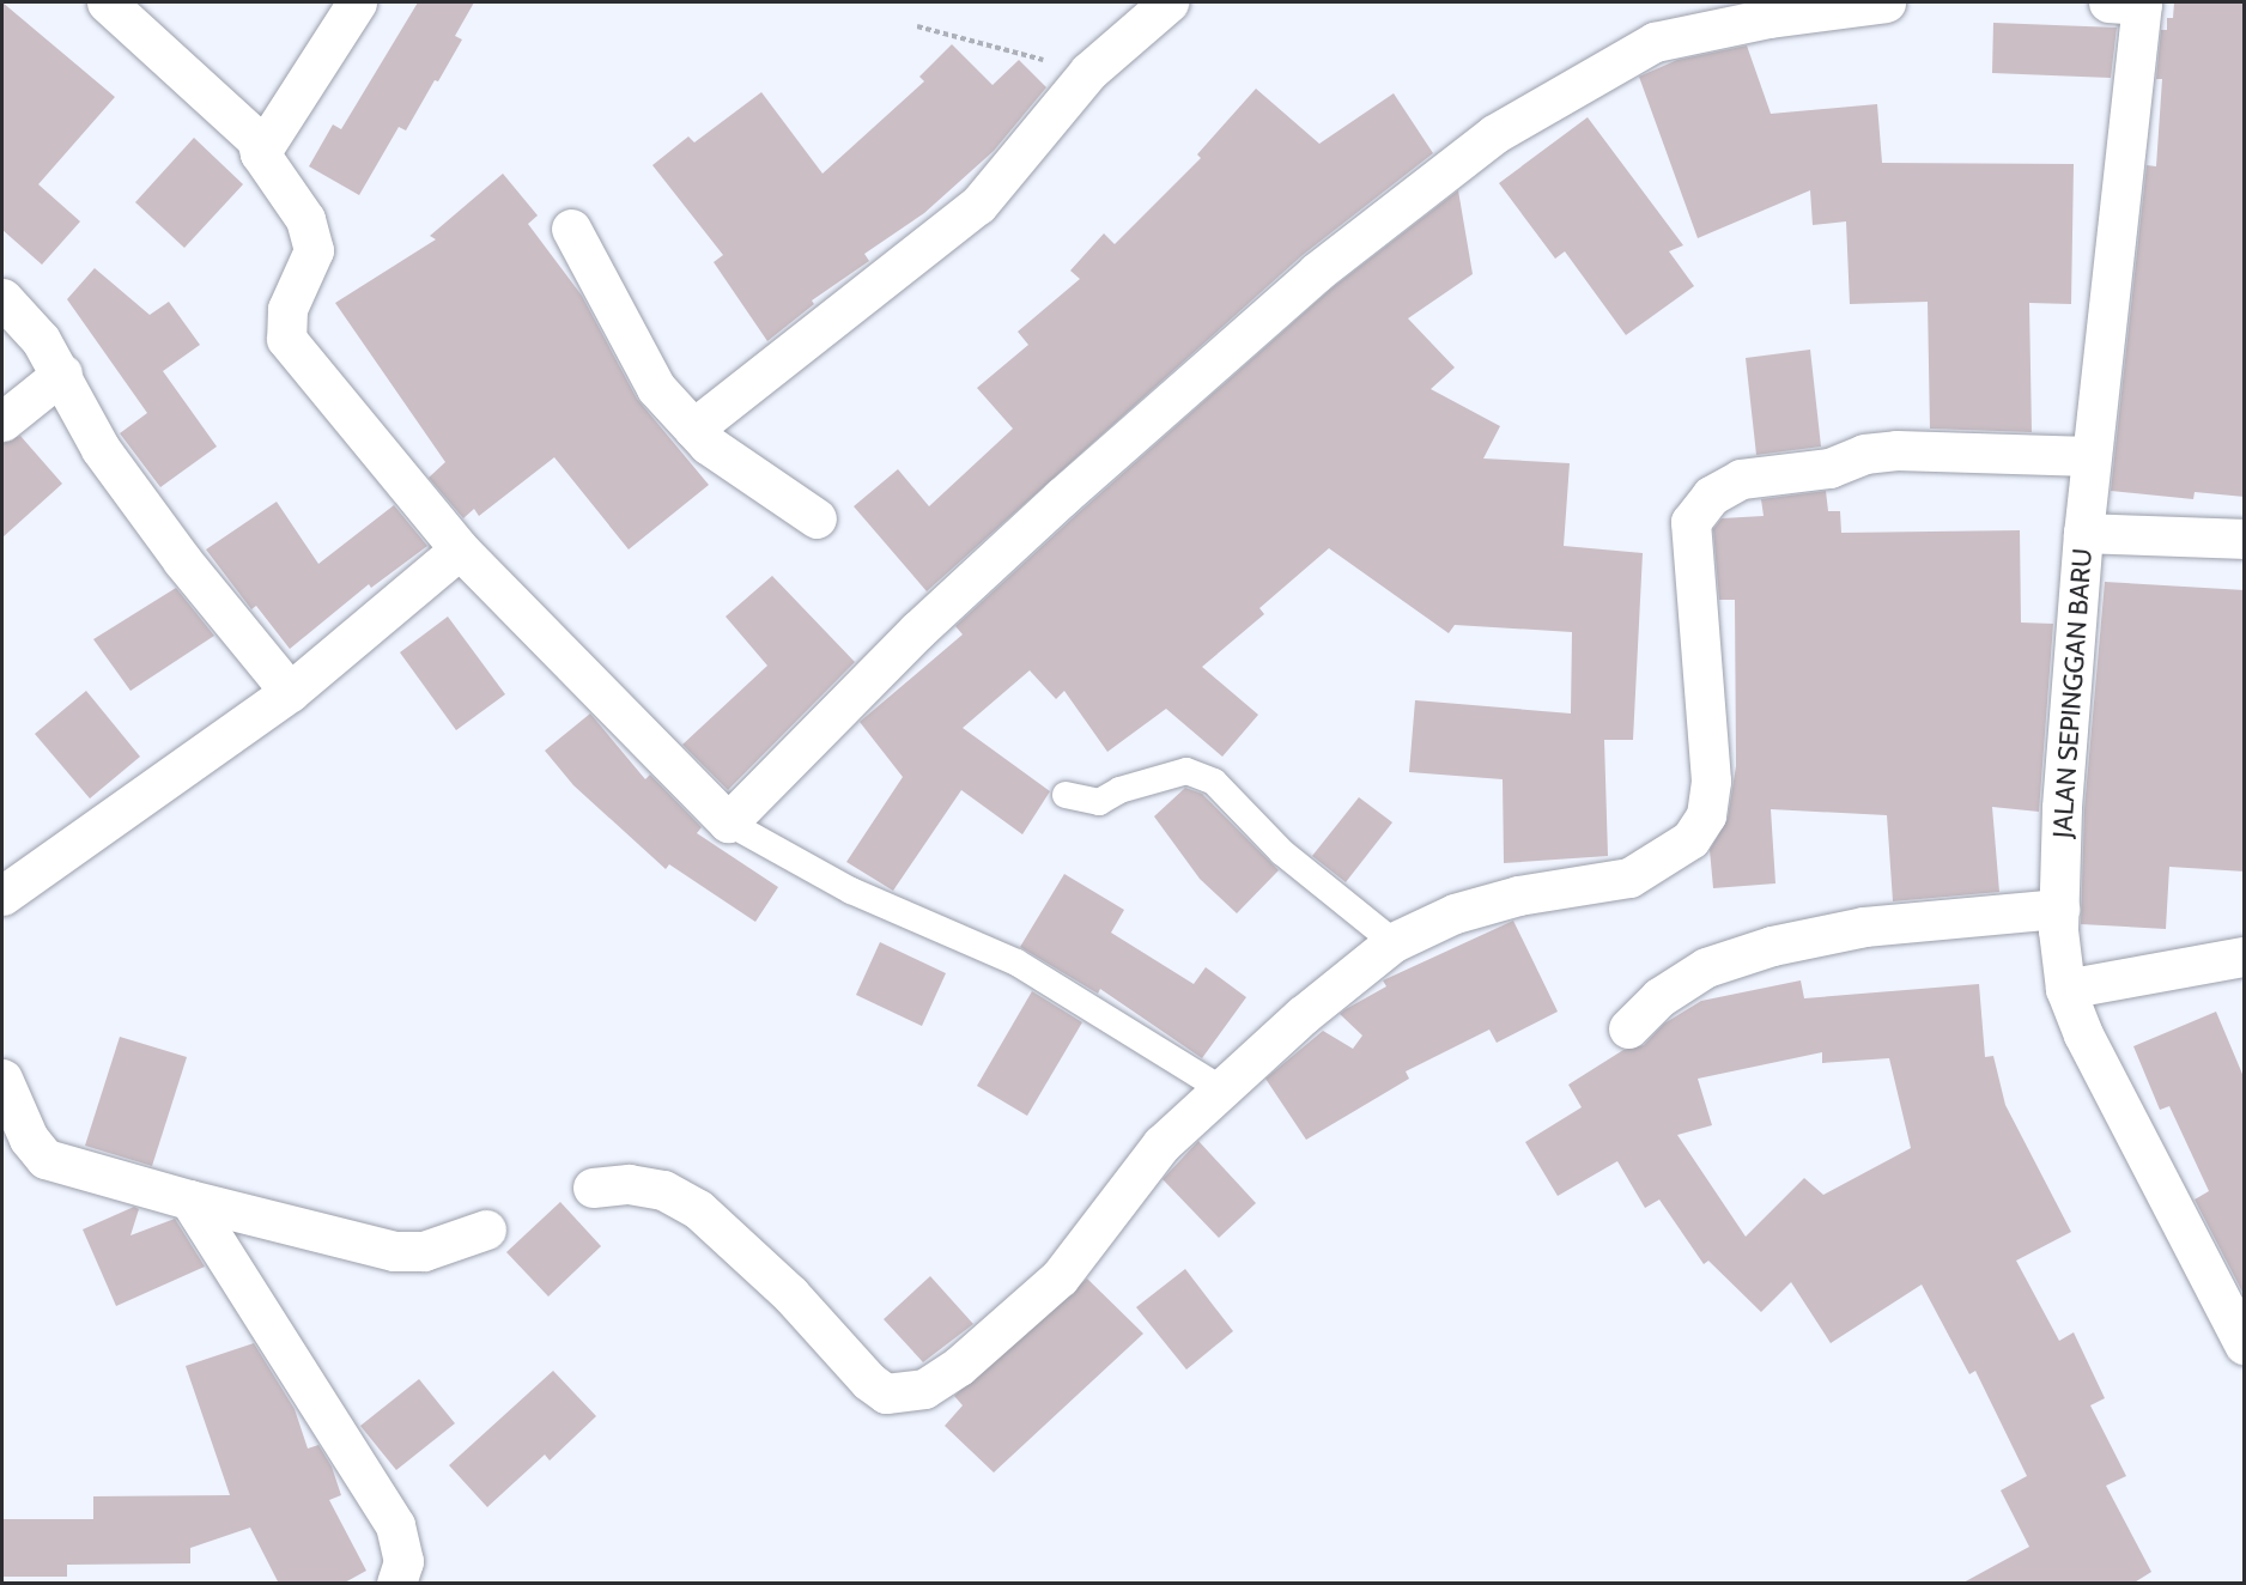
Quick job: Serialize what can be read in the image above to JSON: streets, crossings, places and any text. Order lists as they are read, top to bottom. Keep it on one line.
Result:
{"streets":{"street":["JALAN SEPINGGAN BARU"]}}
